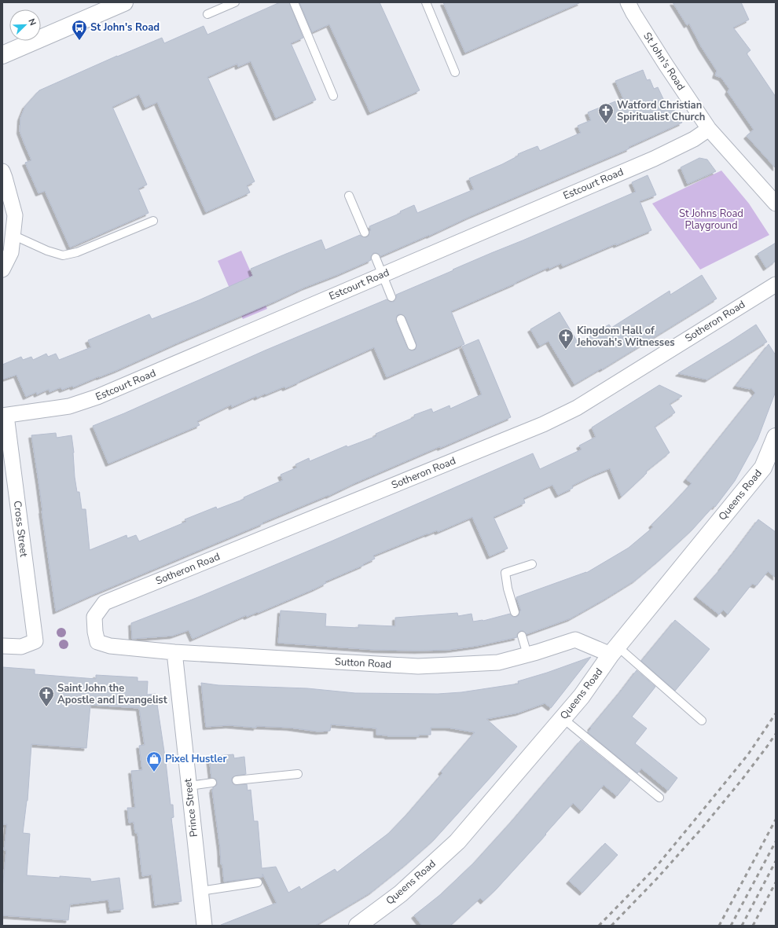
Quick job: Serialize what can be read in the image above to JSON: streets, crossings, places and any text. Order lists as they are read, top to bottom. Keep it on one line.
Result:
{"streets":{"street":["St John's Road","Estcourt Road","Sotheron Road","Queens Road","Cross Street","Sutton Road","Prince Street"]},"crossings":[["St John's Road","Estcourt Road"],["Estcourt Road","Cross Street"],["Sotheron Road","Sutton Road"],["Queens Road","Sutton Road"],["Sutton Road","Prince Street"]],"parks":["St Johns Road Playground"],"places":{"bus stop":["St John's Road"],"church":["Watford Christian Spiritualist Church","Kingdom Hall of Jehovah's Witnesses","Saint John the Apostle and Evangelist"],"shop":["Pixel Hustler"]},"north":"top right"}
